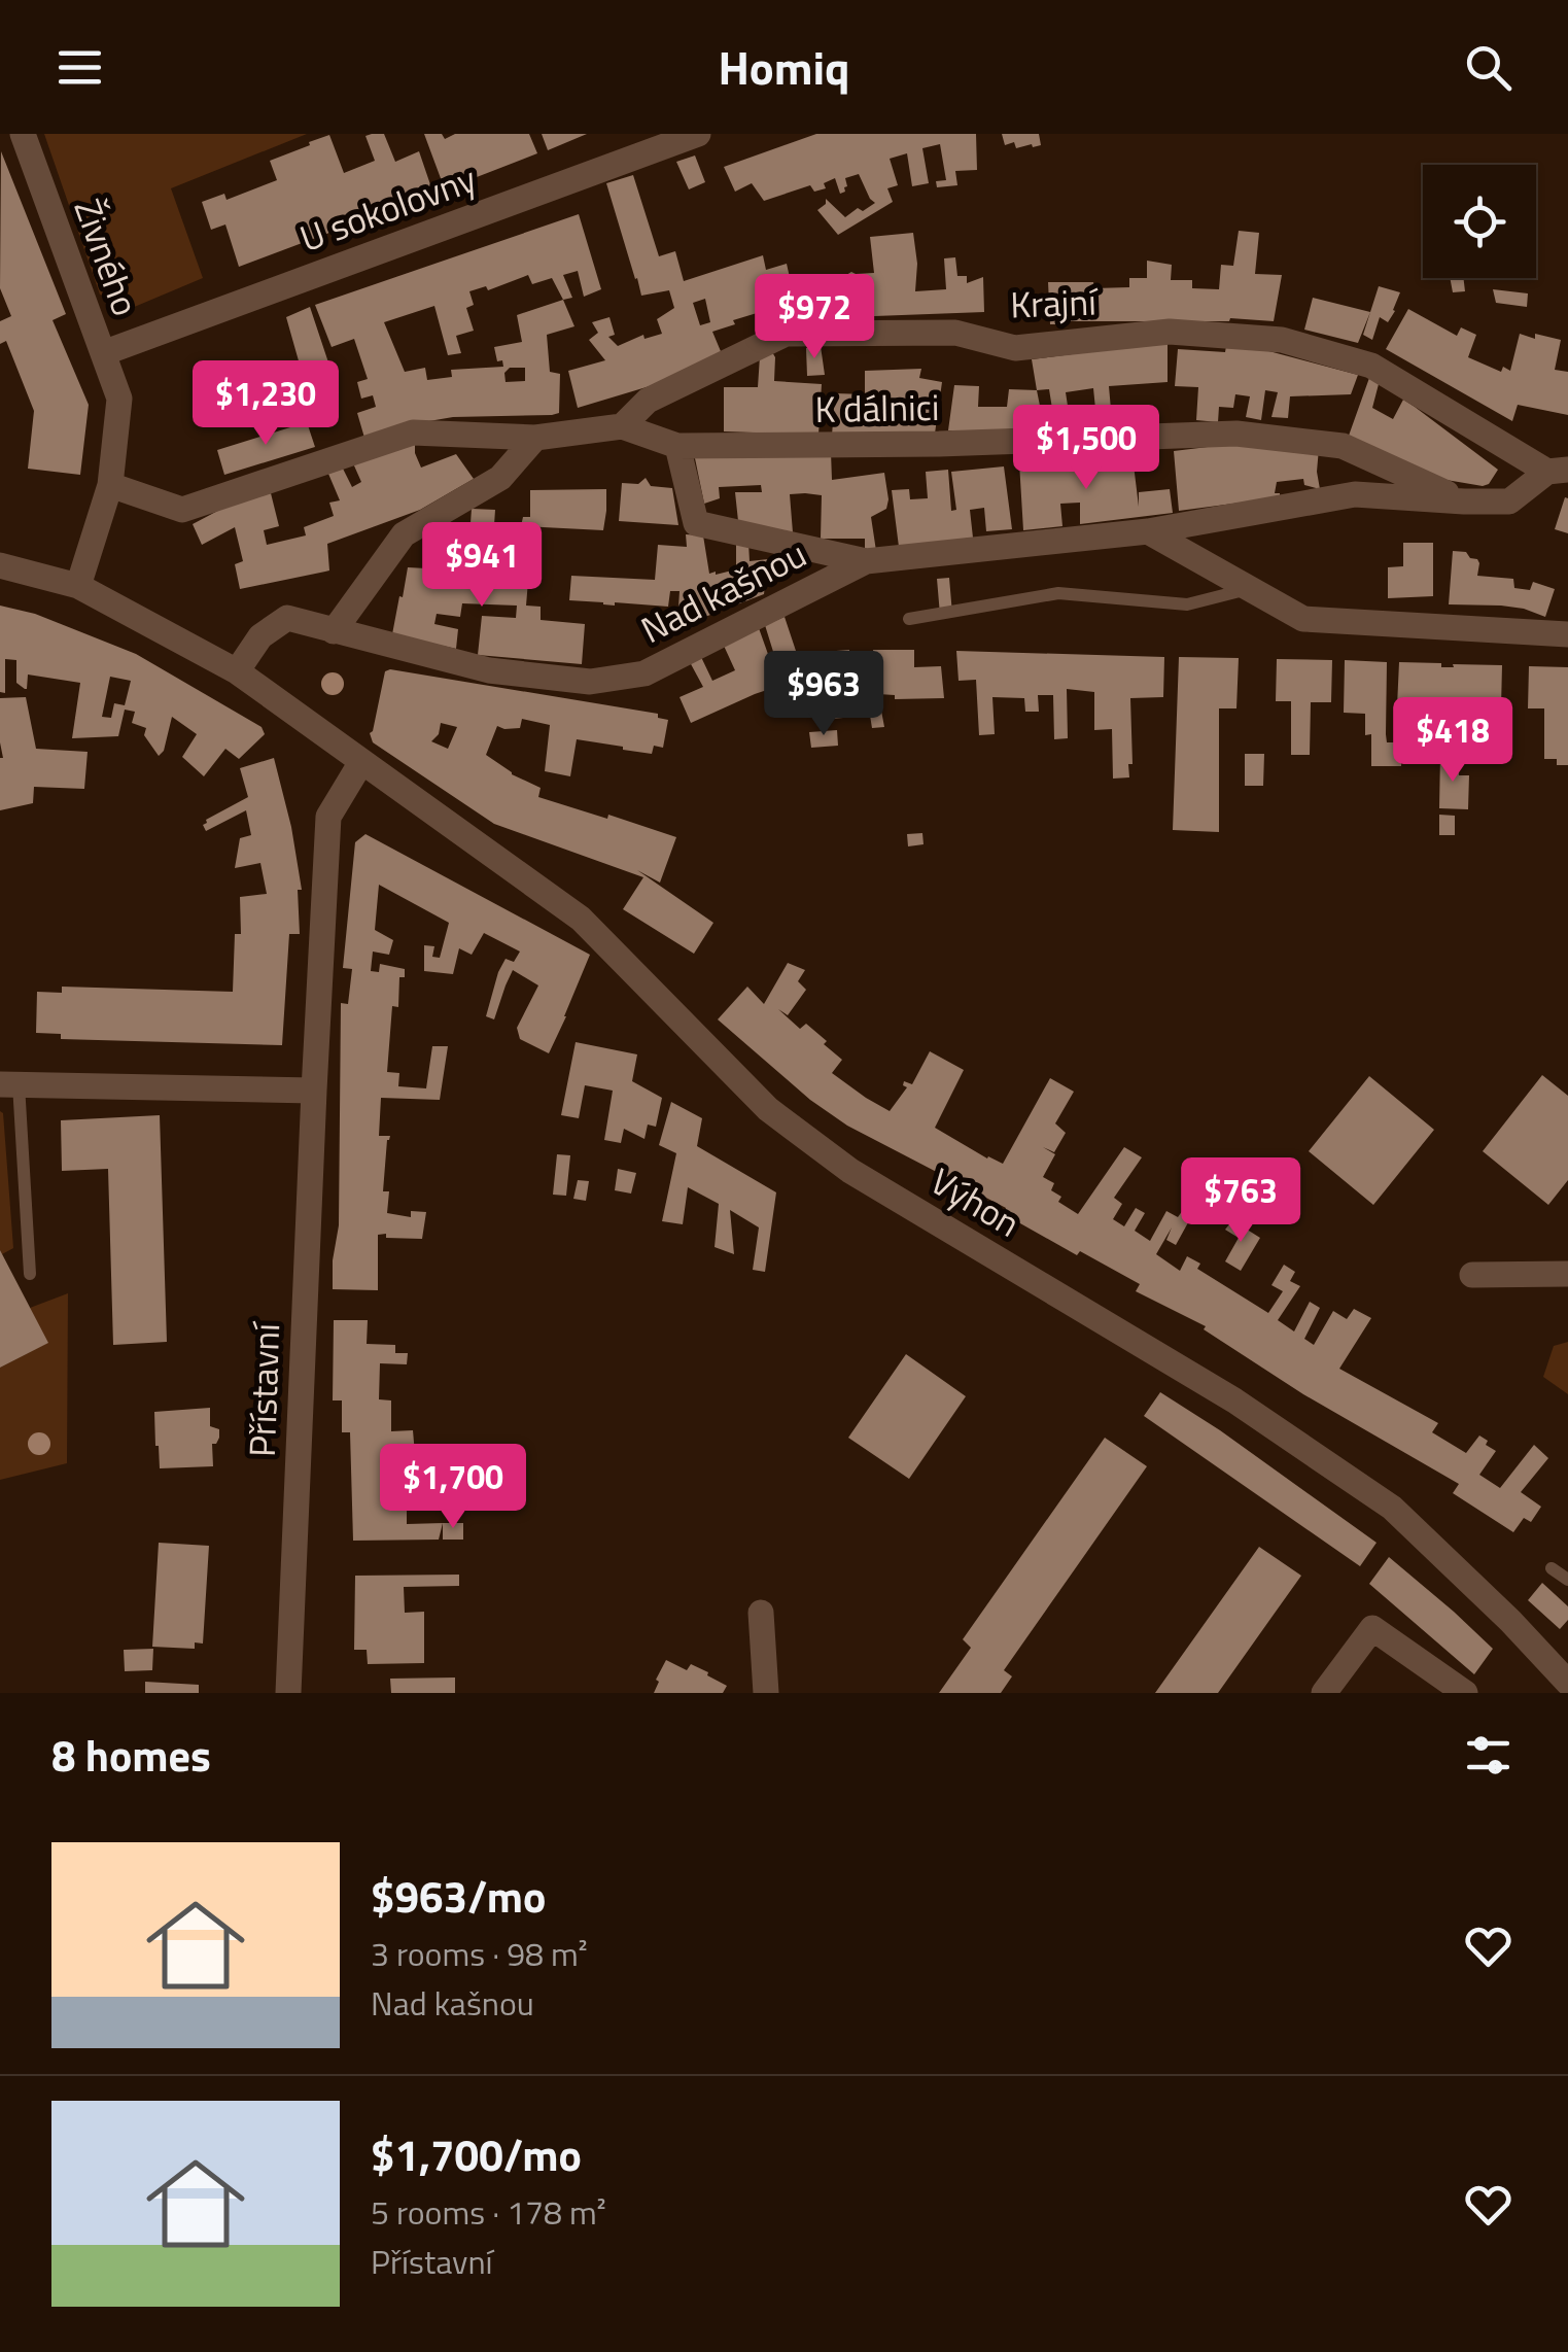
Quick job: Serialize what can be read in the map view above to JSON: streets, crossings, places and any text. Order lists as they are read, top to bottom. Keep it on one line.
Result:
{"streets":{"street":["U sokolovny","Živného","Krajní","K dálnici","Nad kašnou","Výhon","Přístavní"]},"crossings":[["U sokolovny","Živného"],["Živného","Výhon"],["Krajní","K dálnici"],["K dálnici","Nad kašnou"],["Nad kašnou","Výhon"],["Výhon","Přístavní"]],"page":{"header":"Homiq","price":["$972","$1,230","$1,500","$941","$963","$418","$763","$1,700"],"heading":"8 homes","list":[{"name":"$963/mo","note":"3 rooms · 98 m² · Nad kašnou"},{"name":"$1,700/mo","note":"5 rooms · 178 m² · Přístavní"}]}}
